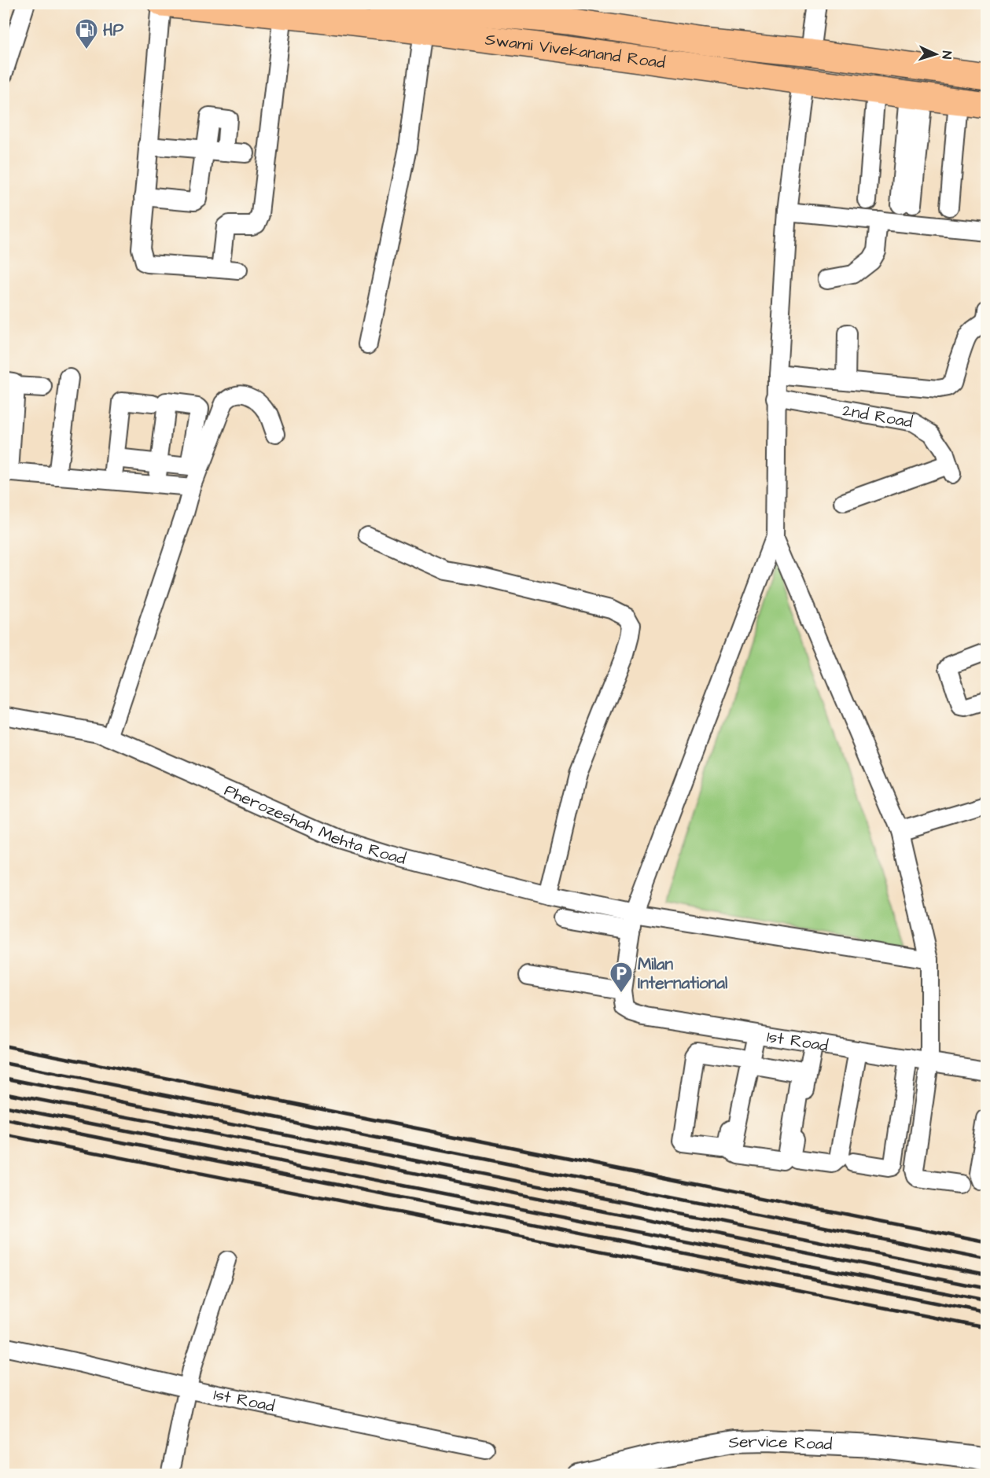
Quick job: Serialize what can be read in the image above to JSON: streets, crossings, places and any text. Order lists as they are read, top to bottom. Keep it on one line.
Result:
{"streets":{"main road":["Swami Vivekanand Road"],"street":["2nd Road","Pherozeshah Mehta Road","1st Road","Service Road"]},"places":{"fuel station":["HP"],"parking":["Milan International"]},"north":"right"}
